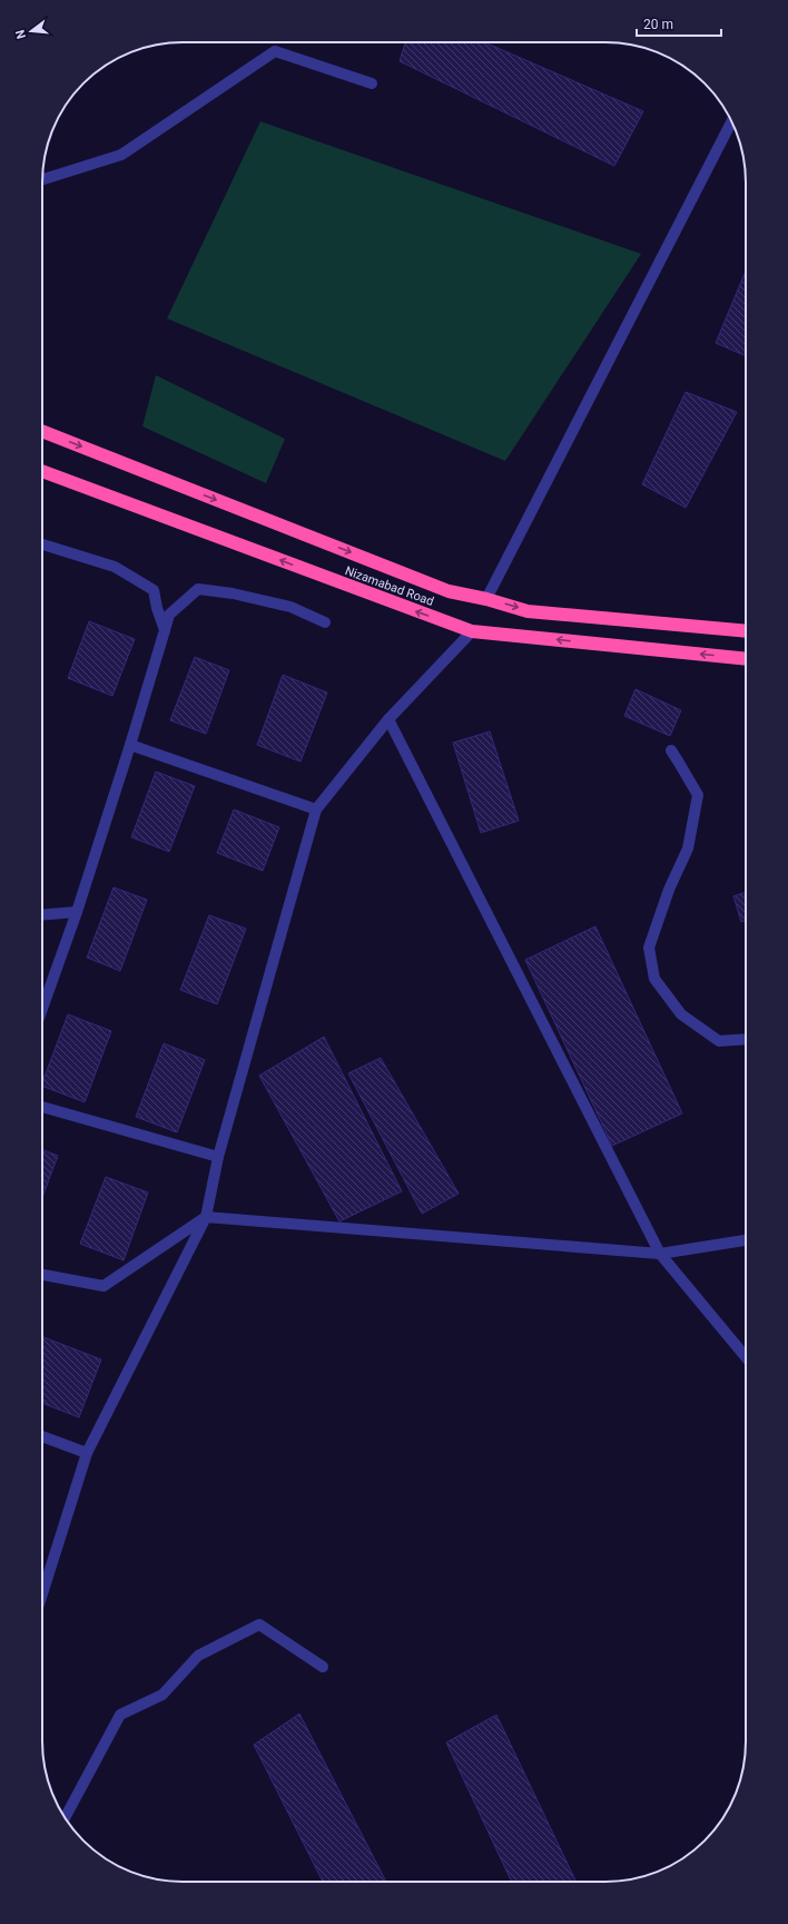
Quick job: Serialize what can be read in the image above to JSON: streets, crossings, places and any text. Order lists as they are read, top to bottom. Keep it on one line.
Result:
{"streets":{"highway":["Nizamabad Road"]},"scale_bar":"20 m","north":"left"}
